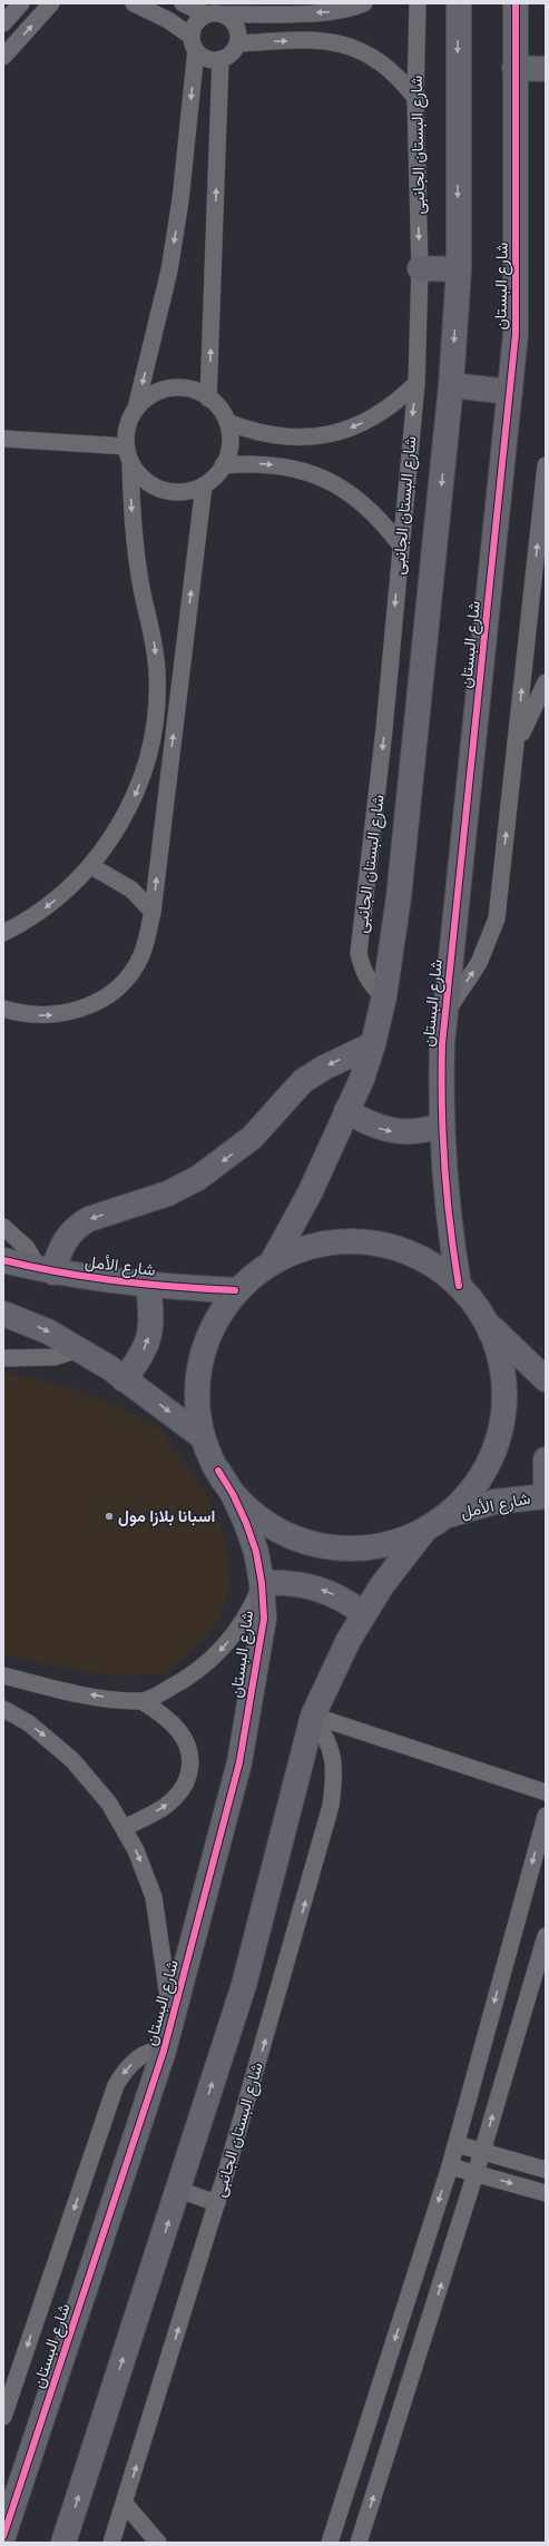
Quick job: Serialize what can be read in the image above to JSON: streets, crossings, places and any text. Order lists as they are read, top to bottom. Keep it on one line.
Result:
{"streets":{"street":["شارع البستان الجانبى","شارع البستان","شارع الأمل"]},"places":["اسبانا بلازا مول"]}
